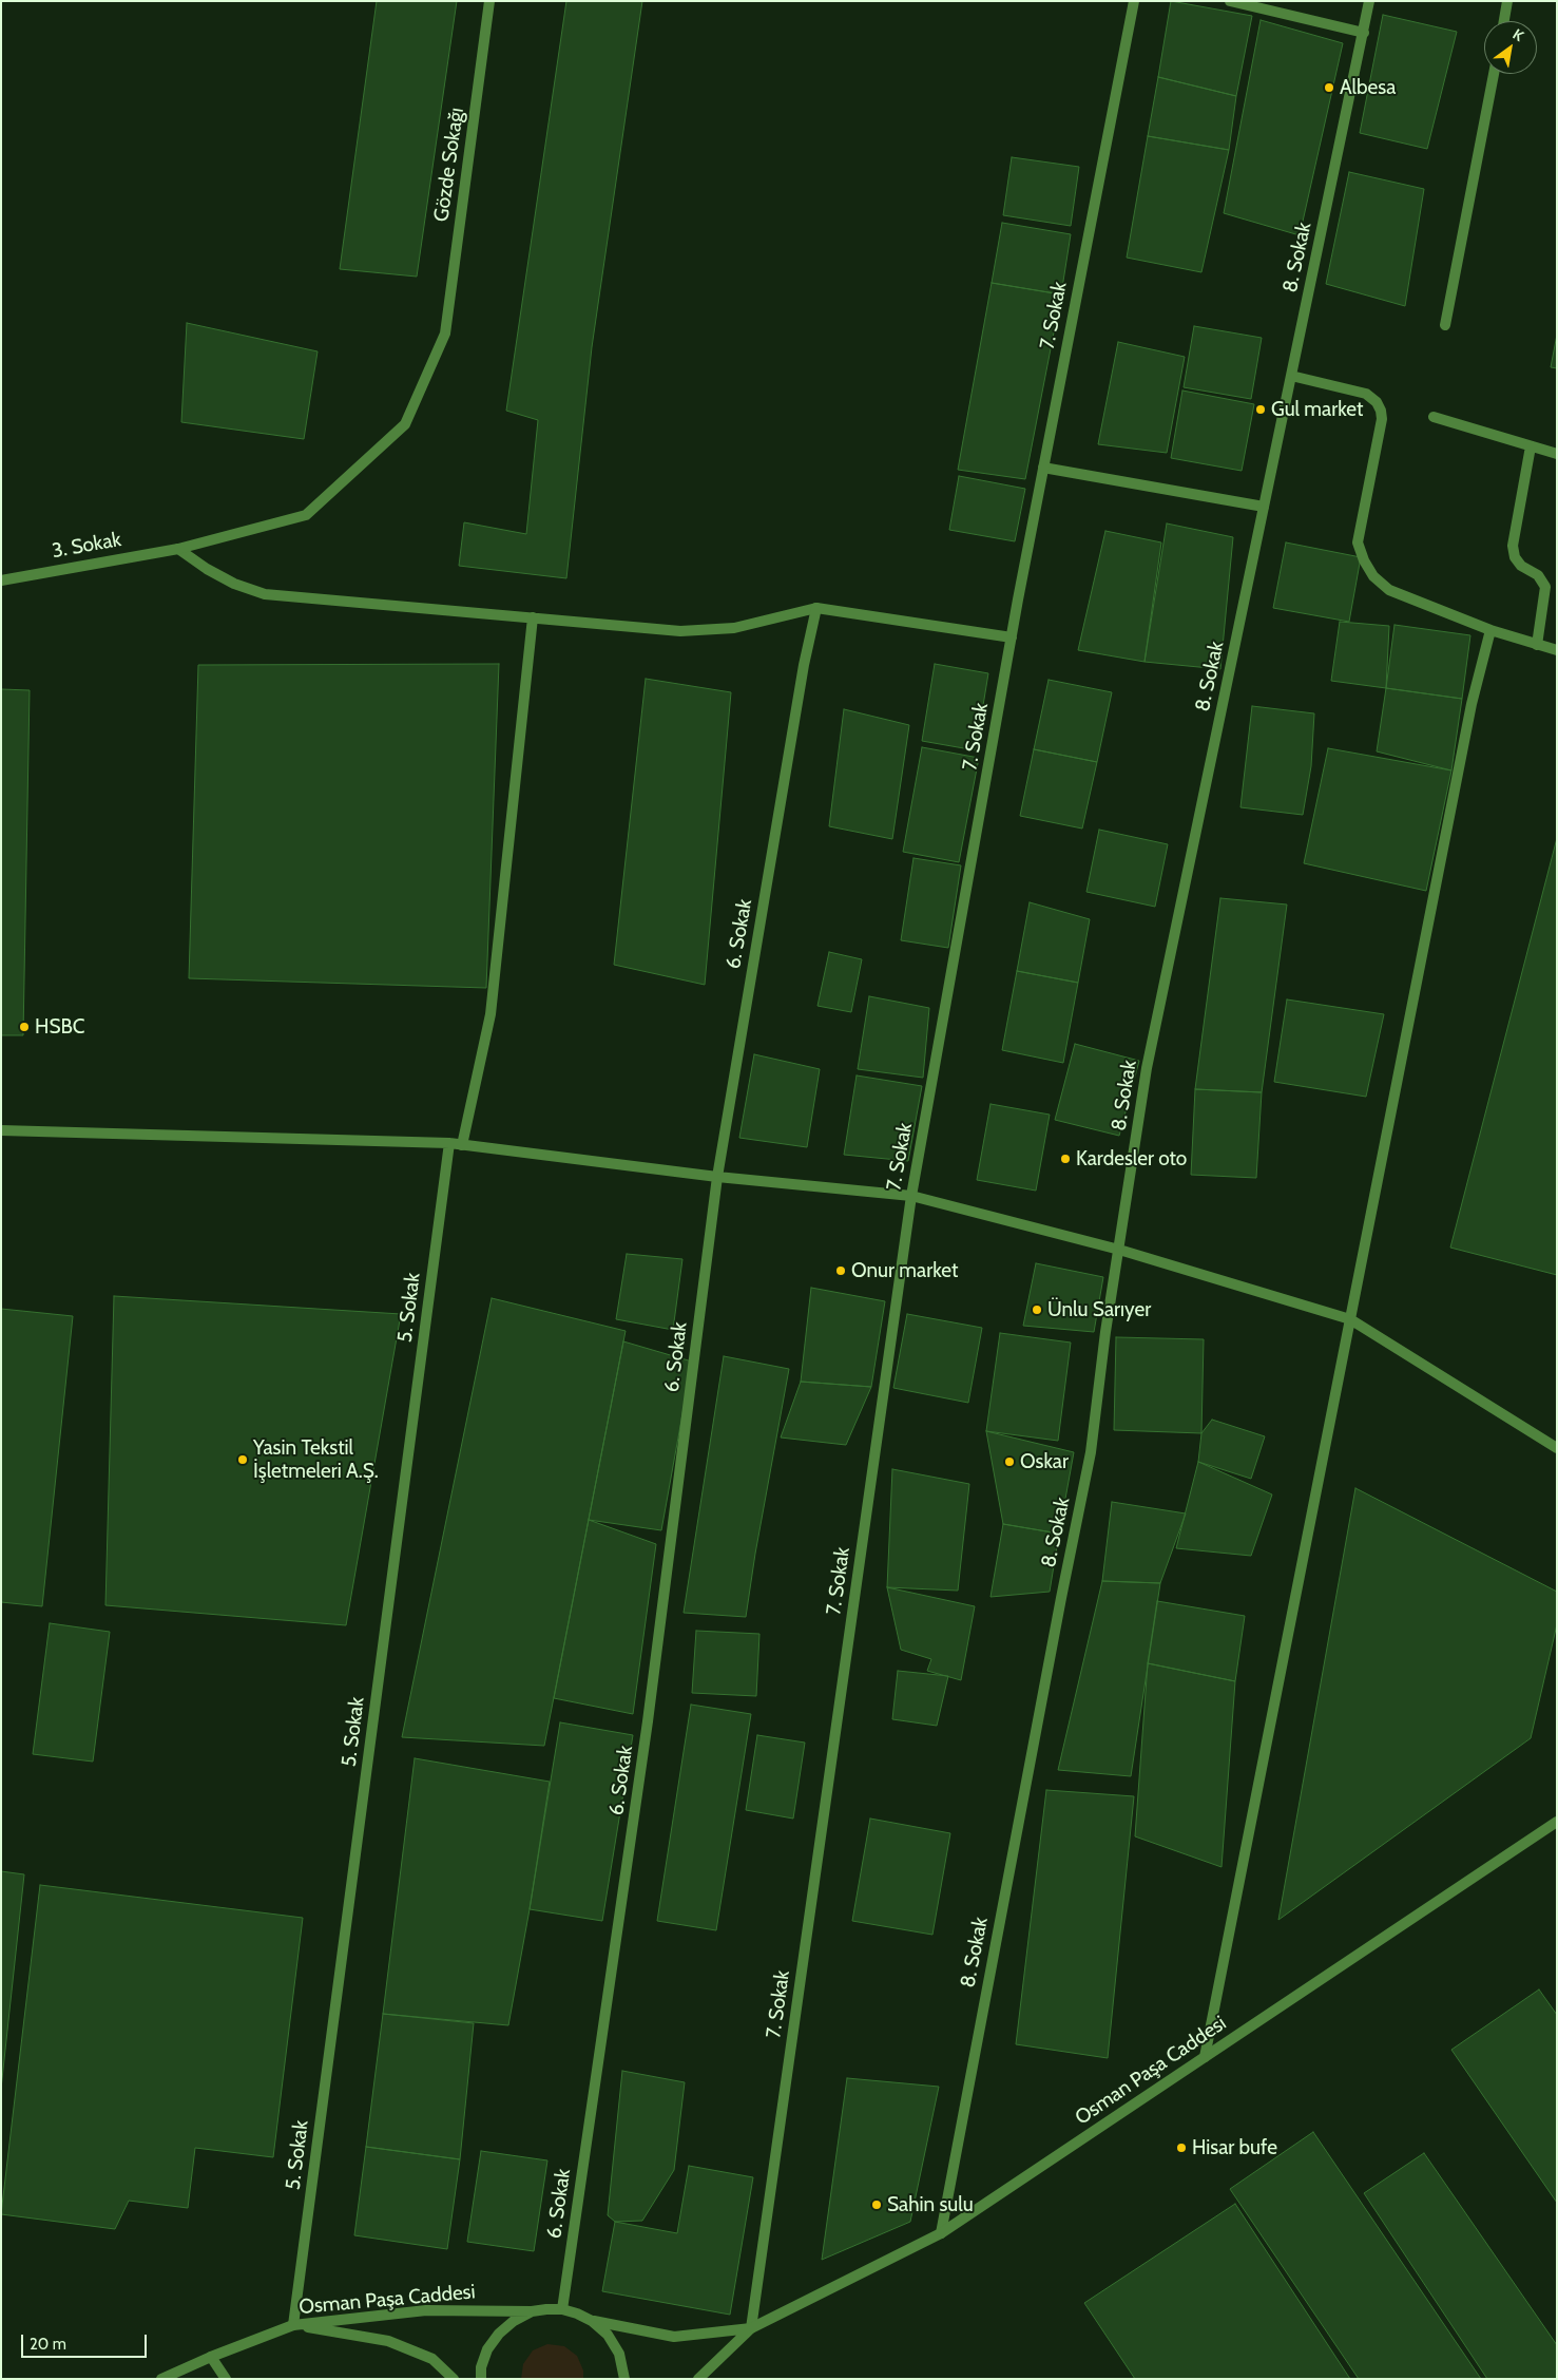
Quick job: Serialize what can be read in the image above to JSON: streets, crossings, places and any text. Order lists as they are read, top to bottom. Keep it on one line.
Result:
{"streets":{"street":["Gözde Sokağı","8. Sokak","7. Sokak","3. Sokak","6. Sokak","5. Sokak","Osman Paşa Caddesi"]},"crossings":[["Gözde Sokağı","3. Sokak"],["8. Sokak","Osman Paşa Caddesi"],["7. Sokak","Osman Paşa Caddesi"],["6. Sokak","Osman Paşa Caddesi"],["5. Sokak","Osman Paşa Caddesi"]],"places":["Albesa","Gul market","HSBC","Kardesler oto","Onur market","Ünlu Sarıyer","Yasin Tekstil İşletmeleri A.Ş.","Oskar","Hisar bufe","Sahin sulu"],"scale_bar":"20 m","north":"top right"}
